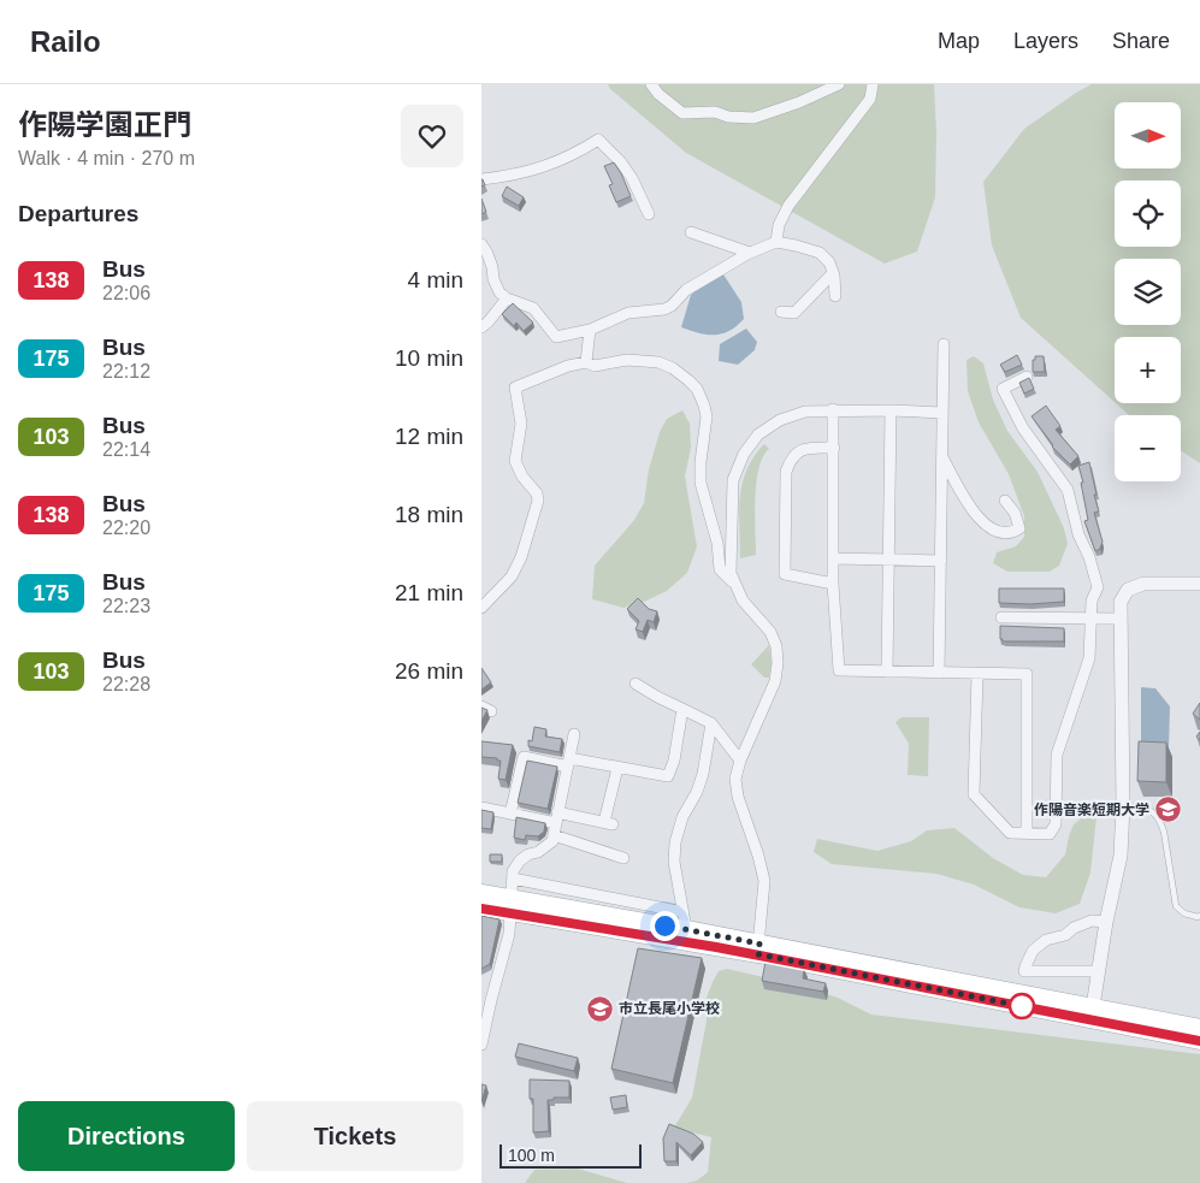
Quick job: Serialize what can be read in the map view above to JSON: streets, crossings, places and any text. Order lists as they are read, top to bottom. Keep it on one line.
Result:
{"places":{"school or university":["作陽音楽短期大学","市立長尾小学校"]},"lines":["bus line 138"],"scale_bar":"100 m","north":"right","page":{"header":"Railo","nav":["Map","Layers","Share"],"heading":[["作陽学園正門","Walk · 4 min · 270 m"],"Departures"],"map_buttons":["+","−"],"list":[{"mark":"138","name":"Bus","note":"22:06","value":"4 min"},{"mark":"175","name":"Bus","note":"22:12","value":"10 min"},{"mark":"103","name":"Bus","note":"22:14","value":"12 min"},{"mark":"138","name":"Bus","note":"22:20","value":"18 min"},{"mark":"175","name":"Bus","note":"22:23","value":"21 min"},{"mark":"103","name":"Bus","note":"22:28","value":"26 min"}],"buttons":["Directions","Tickets"],"scale":"100 m"}}
